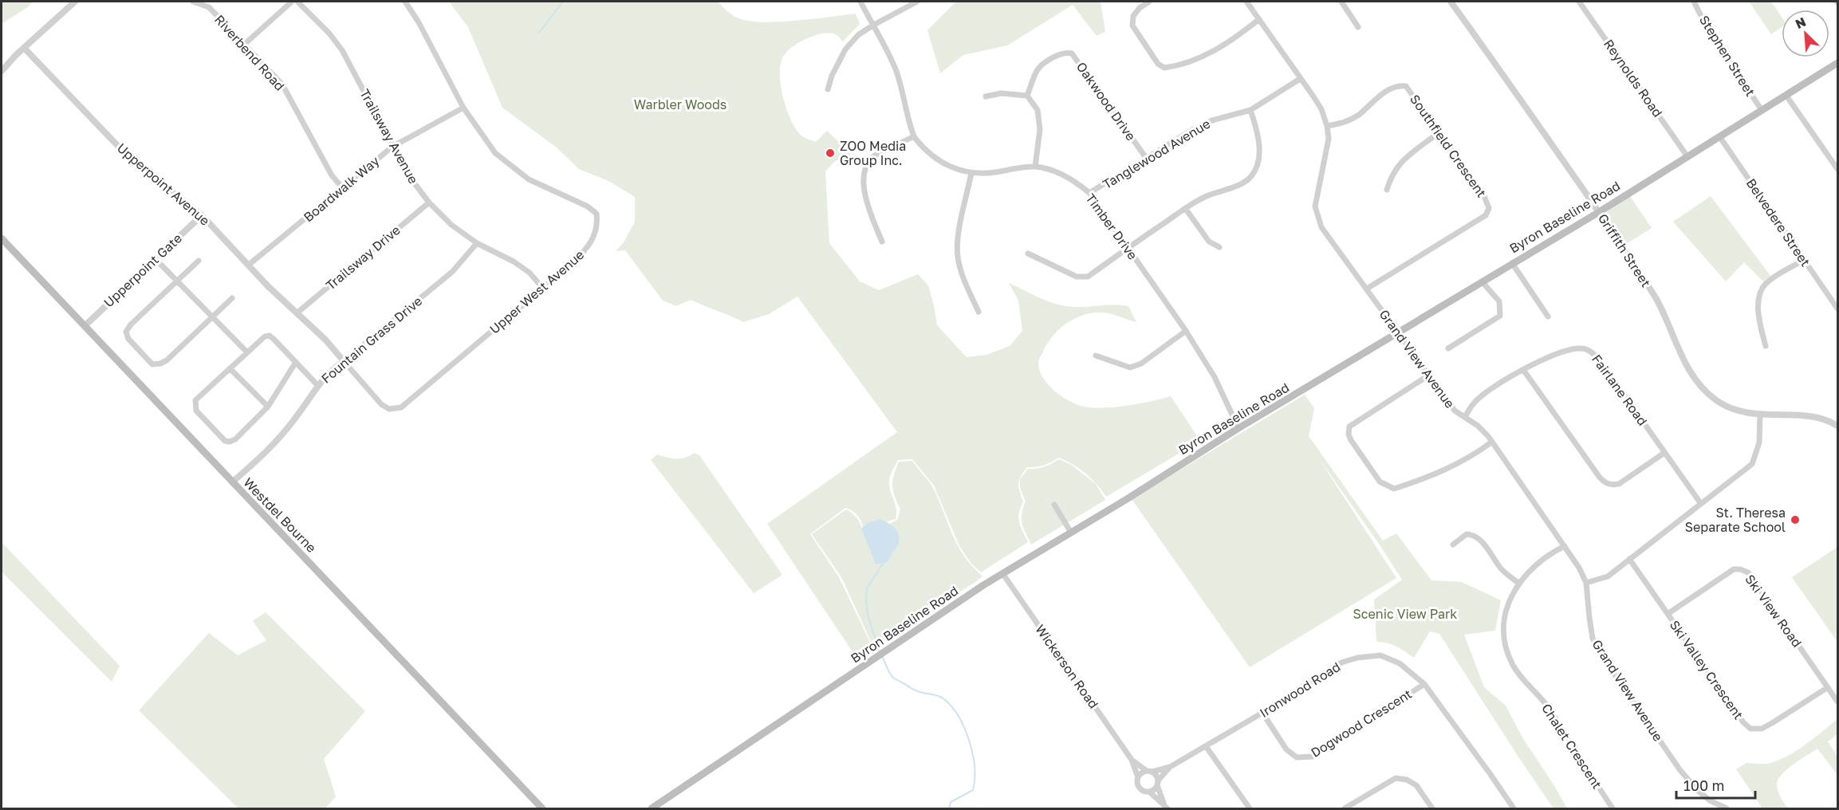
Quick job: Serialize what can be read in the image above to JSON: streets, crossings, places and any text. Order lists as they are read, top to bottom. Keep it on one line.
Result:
{"streets":{"main road":["Byron Baseline Road","Westdel Bourne"],"street":["Riverbend Road","Stephen Street","Reynolds Road","Oakwood Drive","Trailsway Avenue","Southfield Crescent","Tanglewood Avenue","Upperpoint Avenue","Boardwalk Way","Belvedere Street","Timber Drive","Griffith Street","Trailsway Drive","Upperpoint Gate","Upper West Avenue","Fountain Grass Drive","Grand View Avenue","Fairlane Road","Ski View Road","Wickerson Road","Ski Valley Crescent","Ironwood Road","Dogwood Crescent","Chalet Crescent"]},"crossings":[["Riverbend Road","Boardwalk Way"],["Stephen Street","Byron Baseline Road"],["Reynolds Road","Byron Baseline Road"],["Oakwood Drive","Tanglewood Avenue"],["Trailsway Avenue","Boardwalk Way"],["Trailsway Avenue","Trailsway Drive"],["Trailsway Avenue","Upper West Avenue"],["Trailsway Avenue","Fountain Grass Drive"],["Southfield Crescent","Grand View Avenue"],["Tanglewood Avenue","Timber Drive"],["Tanglewood Avenue","Grand View Avenue"],["Upperpoint Avenue","Boardwalk Way"],["Upperpoint Avenue","Trailsway Drive"],["Upperpoint Avenue","Upperpoint Gate"],["Upperpoint Avenue","Upper West Avenue"],["Upperpoint Avenue","Fountain Grass Drive"],["Boardwalk Way","Upper West Avenue"],["Byron Baseline Road","Belvedere Street"],["Byron Baseline Road","Timber Drive"],["Byron Baseline Road","Griffith Street"],["Byron Baseline Road","Grand View Avenue"],["Byron Baseline Road","Wickerson Road"],["Upperpoint Gate","Westdel Bourne"],["Upper West Avenue","Fountain Grass Drive"],["Fountain Grass Drive","Westdel Bourne"],["Grand View Avenue","Fairlane Road"],["Grand View Avenue","Chalet Crescent"],["Ski View Road","Ski Valley Crescent"],["Wickerson Road","Ironwood Road"],["Ironwood Road","Dogwood Crescent"]],"parks":["Warbler Woods","Scenic View Park"],"places":["ZOO Media Group Inc.","St. Theresa Separate School"],"scale_bar":"100 m","north":"top left"}
